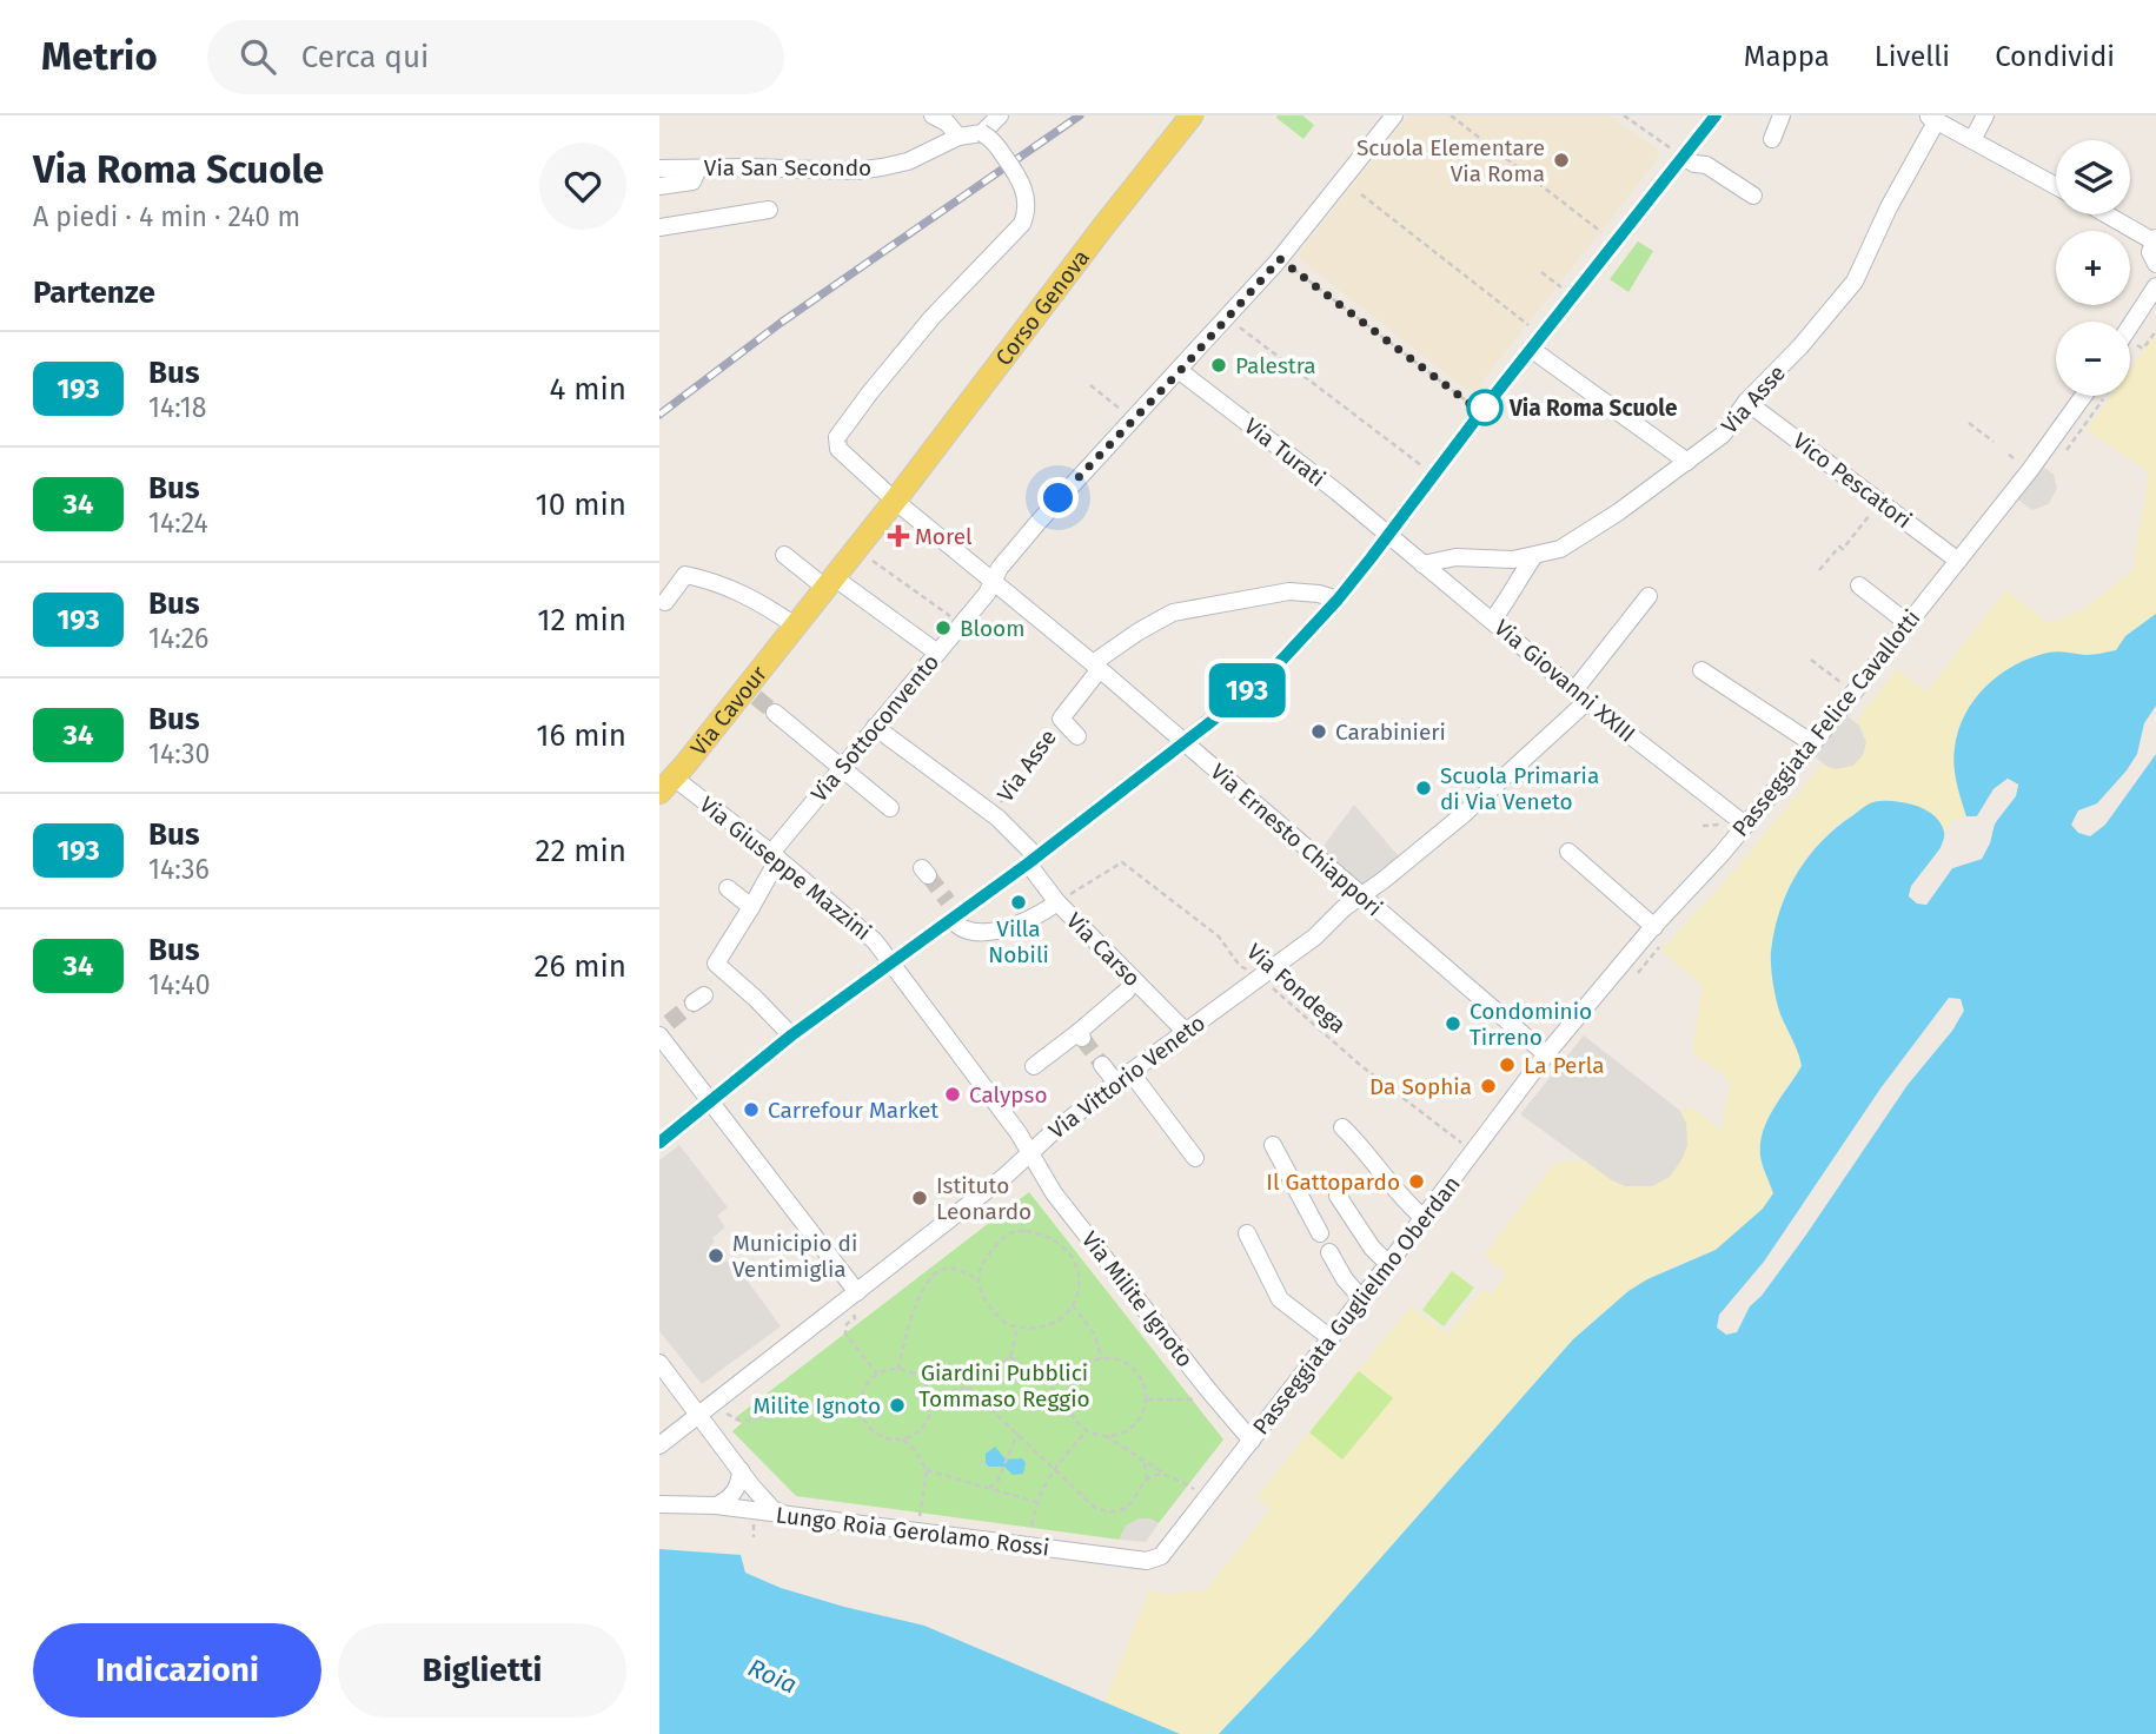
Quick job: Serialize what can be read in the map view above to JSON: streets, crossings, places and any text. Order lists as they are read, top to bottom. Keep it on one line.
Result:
{"streets":{"main road":["Corso Genova","Via Cavour"],"street":["Via San Secondo","Via Asse","Via Turati","Vico Pescatori","Via Giovanni XXIII","Passeggiata Felice Cavallotti","Via Sottoconvento","Via Ernesto Chiappori","Via Giuseppe Mazzini","Via Carso","Via Vittorio Veneto","Via Milite Ignoto","Passeggiata Guglielmo Oberdan","Lungo Roia Gerolamo Rossi"],"path":["Via Fondega"]},"crossings":[["Via San Secondo","Via Ernesto Chiappori"],["Corso Genova","Via Cavour"],["Corso Genova","Via Ernesto Chiappori"],["Via Asse","Vico Pescatori"],["Via Asse","Via Giovanni XXIII"],["Via Asse","Via Ernesto Chiappori"],["Via Asse","Via Carso"],["Via Turati","Via Giovanni XXIII"],["Via Turati","Via Sottoconvento"],["Vico Pescatori","Passeggiata Felice Cavallotti"],["Via Giovanni XXIII","Passeggiata Felice Cavallotti"],["Via Giovanni XXIII","Via Vittorio Veneto"],["Via Cavour","Via Ernesto Chiappori"],["Via Cavour","Via Giuseppe Mazzini"],["Passeggiata Felice Cavallotti","Via Ernesto Chiappori"],["Passeggiata Felice Cavallotti","Passeggiata Guglielmo Oberdan"],["Via Sottoconvento","Via Ernesto Chiappori"],["Via Sottoconvento","Via Giuseppe Mazzini"],["Via Sottoconvento","Via Carso"],["Via Ernesto Chiappori","Via Vittorio Veneto"],["Via Ernesto Chiappori","Passeggiata Guglielmo Oberdan"],["Via Giuseppe Mazzini","Via Vittorio Veneto"],["Via Giuseppe Mazzini","Via Milite Ignoto"],["Via Carso","Via Fondega"],["Via Carso","Via Vittorio Veneto"],["Via Fondega","Via Vittorio Veneto"],["Via Fondega","Passeggiata Guglielmo Oberdan"],["Via Vittorio Veneto","Via Milite Ignoto"],["Via Milite Ignoto","Passeggiata Guglielmo Oberdan"],["Passeggiata Guglielmo Oberdan","Lungo Roia Gerolamo Rossi"]],"water":["Roia"],"parks":["Giardini Pubblici Tommaso Reggio"],"places":{"other":["Scuola Elementare Via Roma","Palestra","Via Roma Scuole","Bloom","Carabinieri","Scuola Primaria di Via Veneto","Villa Nobili","Condominio Tirreno","La Perla","Da Sophia","Calypso","Carrefour Market","Il Gattopardo","Istituto Leonardo","Municipio di Ventimiglia","Milite Ignoto"],"health":["Morel"]},"lines":["bus line 193"],"page":{"header":"Metrio","search":"Cerca qui","nav":["Mappa","Livelli","Condividi"],"heading":[["Via Roma Scuole","A piedi · 4 min · 240 m"],"Partenze"],"on_map":"193","map_buttons":["+","−"],"list":[{"mark":"193","name":"Bus","note":"14:18","value":"4 min"},{"mark":"34","name":"Bus","note":"14:24","value":"10 min"},{"mark":"193","name":"Bus","note":"14:26","value":"12 min"},{"mark":"34","name":"Bus","note":"14:30","value":"16 min"},{"mark":"193","name":"Bus","note":"14:36","value":"22 min"},{"mark":"34","name":"Bus","note":"14:40","value":"26 min"}],"buttons":["Indicazioni","Biglietti"]}}
